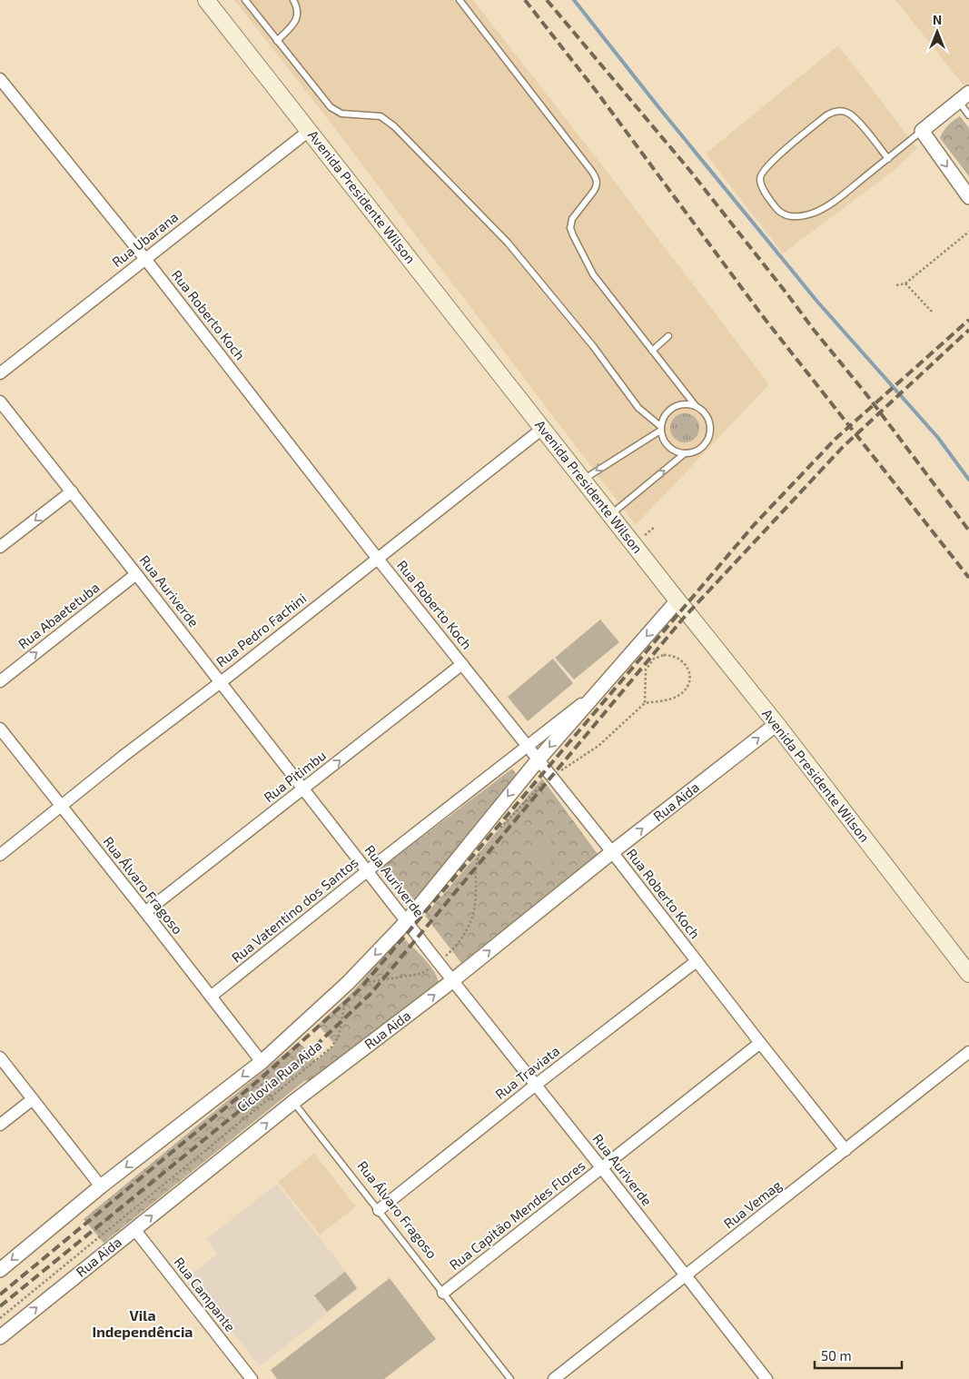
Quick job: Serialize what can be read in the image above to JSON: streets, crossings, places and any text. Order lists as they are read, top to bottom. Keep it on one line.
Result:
{"streets":{"main road":["Avenida Presidente Wilson"],"street":["Rua Ubarana","Rua Roberto Koch","Rua Auriverde","Rua Abaetetuba","Rua Pedro Fachini","Rua Pitimbu","Rua Aida","Rua Álvaro Fragoso","Rua Vatentino dos Santos","Rua Traviata","Rua Vemag","Rua Capitão Mendes Flores","Rua Campante"],"path":["Ciclovia Rua Aida"]},"crossings":[["Avenida Presidente Wilson","Rua Ubarana"],["Avenida Presidente Wilson","Rua Pedro Fachini"],["Avenida Presidente Wilson","Rua Aida"],["Rua Ubarana","Rua Roberto Koch"],["Rua Roberto Koch","Rua Pedro Fachini"],["Rua Roberto Koch","Rua Pitimbu"],["Rua Roberto Koch","Rua Aida"],["Rua Roberto Koch","Rua Vatentino dos Santos"],["Rua Roberto Koch","Rua Traviata"],["Rua Roberto Koch","Rua Vemag"],["Rua Roberto Koch","Rua Capitão Mendes Flores"],["Rua Auriverde","Rua Abaetetuba"],["Rua Auriverde","Rua Pedro Fachini"],["Rua Auriverde","Rua Pitimbu"],["Rua Auriverde","Rua Aida"],["Rua Auriverde","Rua Vatentino dos Santos"],["Rua Auriverde","Rua Traviata"],["Rua Auriverde","Rua Vemag"],["Rua Auriverde","Rua Capitão Mendes Flores"],["Rua Pedro Fachini","Rua Álvaro Fragoso"],["Rua Pitimbu","Rua Álvaro Fragoso"],["Rua Aida","Rua Álvaro Fragoso"],["Rua Aida","Rua Campante"],["Rua Álvaro Fragoso","Rua Vatentino dos Santos"],["Rua Álvaro Fragoso","Rua Traviata"],["Rua Álvaro Fragoso","Rua Capitão Mendes Flores"]],"one_way":["Rua Abaetetuba","Rua Pitimbu"],"districts":["Vila Independência"],"scale_bar":"50 m","north":"top"}
